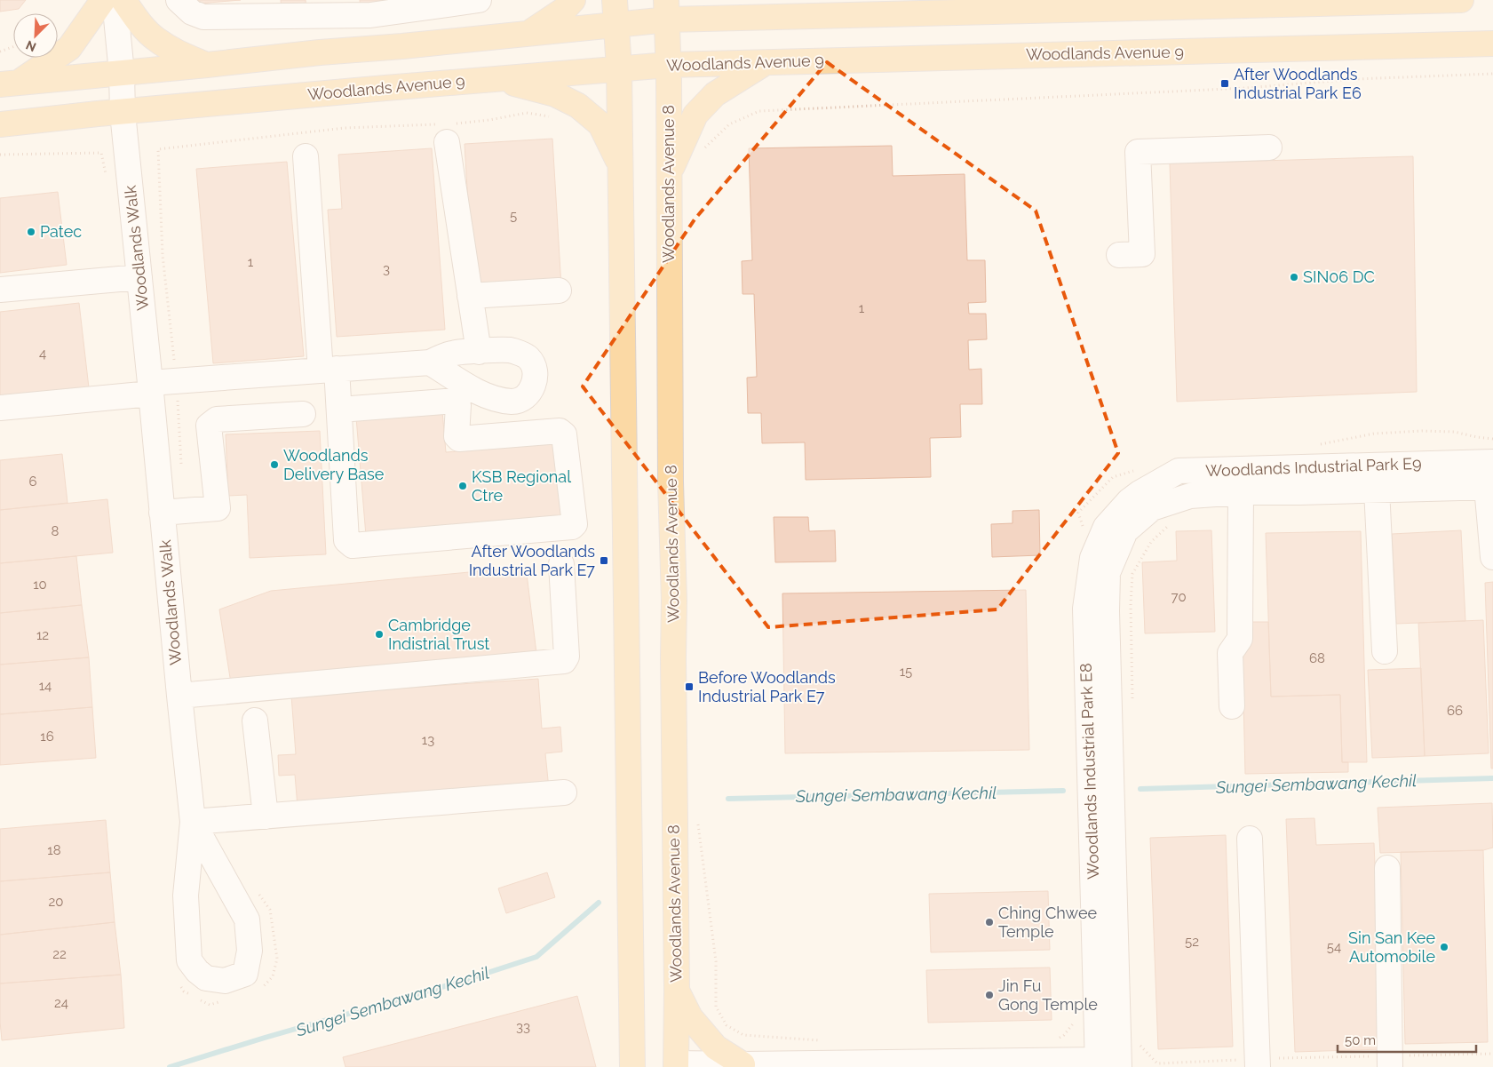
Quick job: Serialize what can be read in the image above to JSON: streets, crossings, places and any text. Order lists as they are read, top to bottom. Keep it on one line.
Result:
{"streets":{"main road":["Woodlands Avenue 9","Woodlands Avenue 8"],"street":["Woodlands Walk","Woodlands Industrial Park E9","Woodlands Industrial Park E8"]},"crossings":[["Woodlands Avenue 9","Woodlands Avenue 8"],["Woodlands Avenue 9","Woodlands Walk"],["Woodlands Industrial Park E9","Woodlands Industrial Park E8"]],"water":["Sungei Sembawang Kechil"],"places":{"transit":["After Woodlands Industrial Park E6","After Woodlands Industrial Park E7","Before Woodlands Industrial Park E7"],"other":["Patec","SIN06 DC","Woodlands Delivery Base","KSB Regional Ctre","Cambridge Indistrial Trust","Ching Chwee Temple","Sin San Kee Automobile","Jin Fu Gong Temple"]},"house_numbers":["5","1","3","1","4","6","8","10","70","12","68","15","14","66","16","13","18","20","52","54","22","24","33"],"scale_bar":"50 m","north":"bottom left"}
